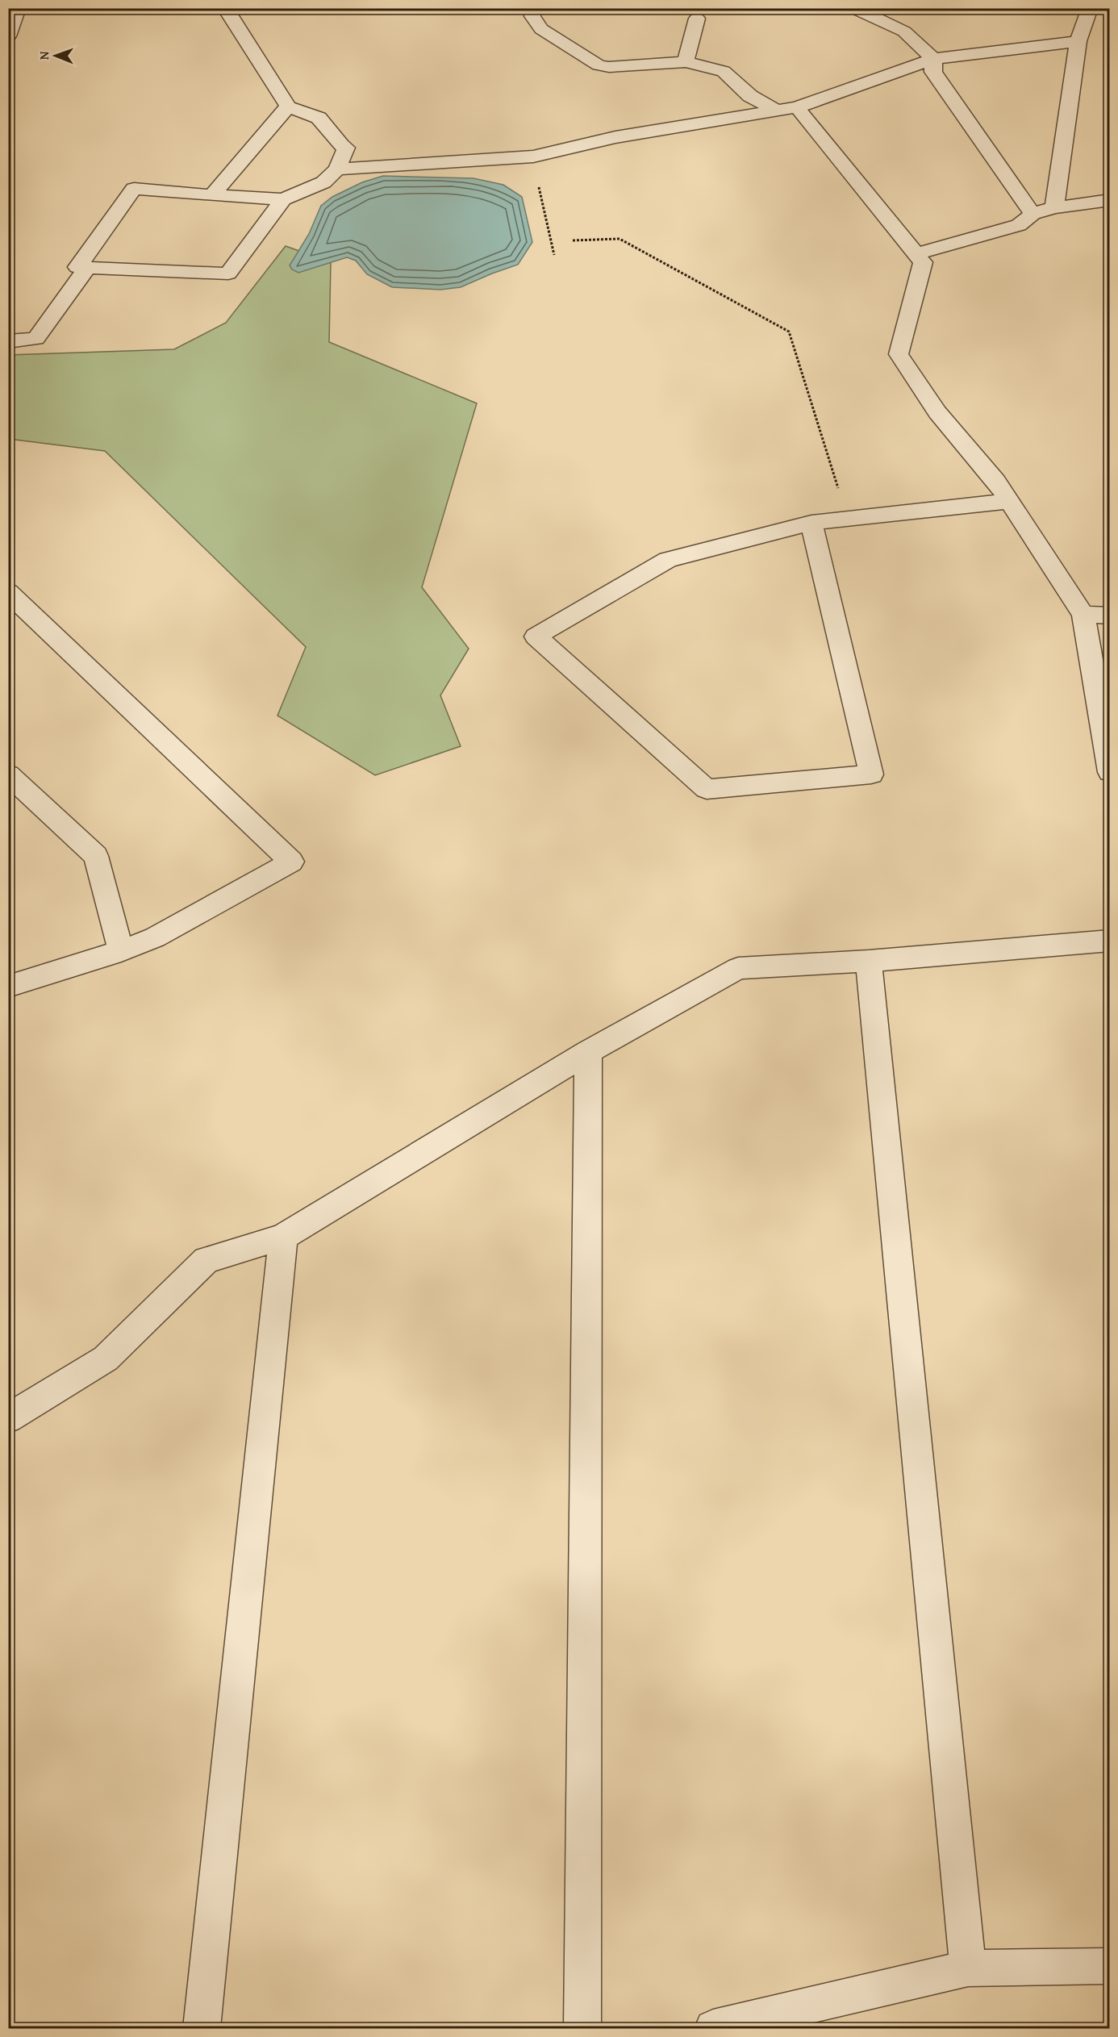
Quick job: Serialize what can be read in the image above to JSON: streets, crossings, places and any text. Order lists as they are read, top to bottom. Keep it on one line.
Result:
{"north":"left"}
